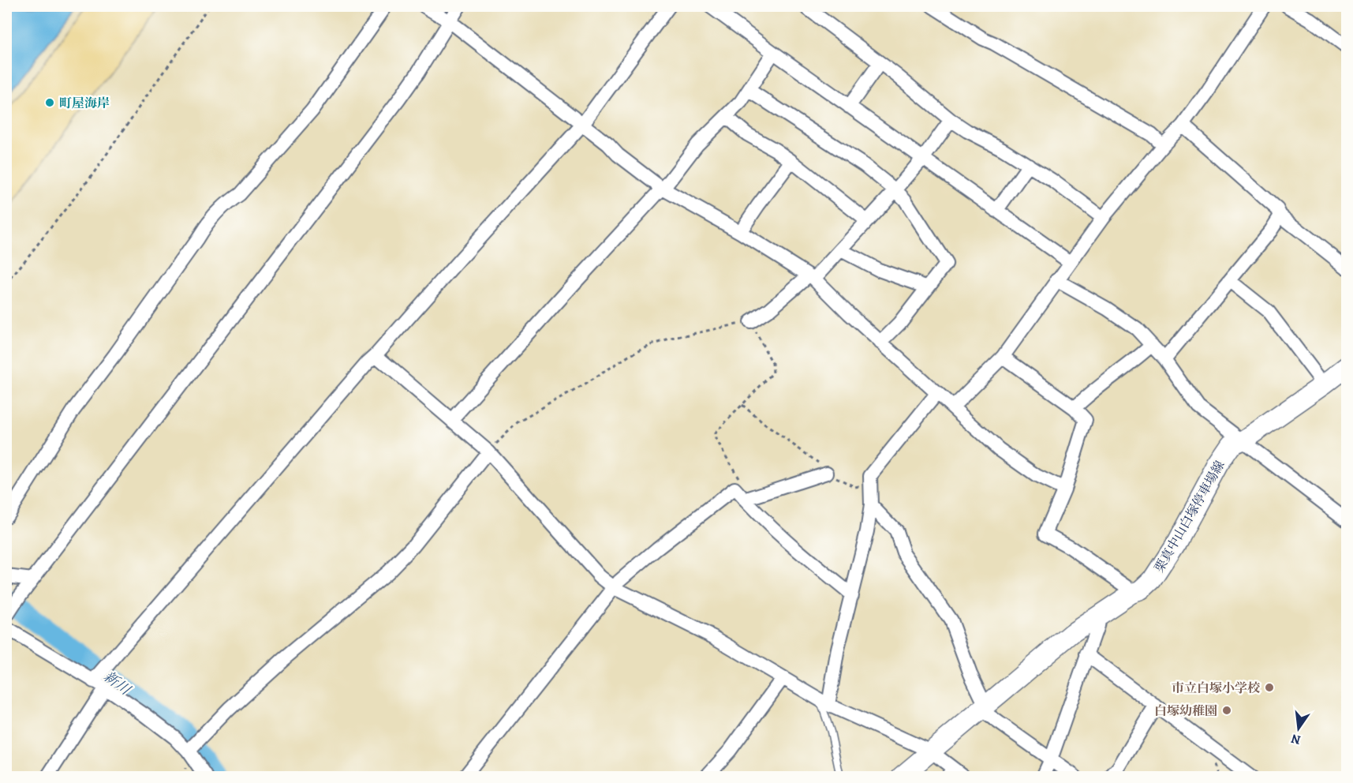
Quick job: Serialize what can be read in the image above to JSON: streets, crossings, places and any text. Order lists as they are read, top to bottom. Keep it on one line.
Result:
{"streets":{"main road":["栗真中山白塚停車場線"]},"water":["新川"],"places":["町屋海岸","市立白塚小学校","白塚幼稚園"],"north":"bottom"}
